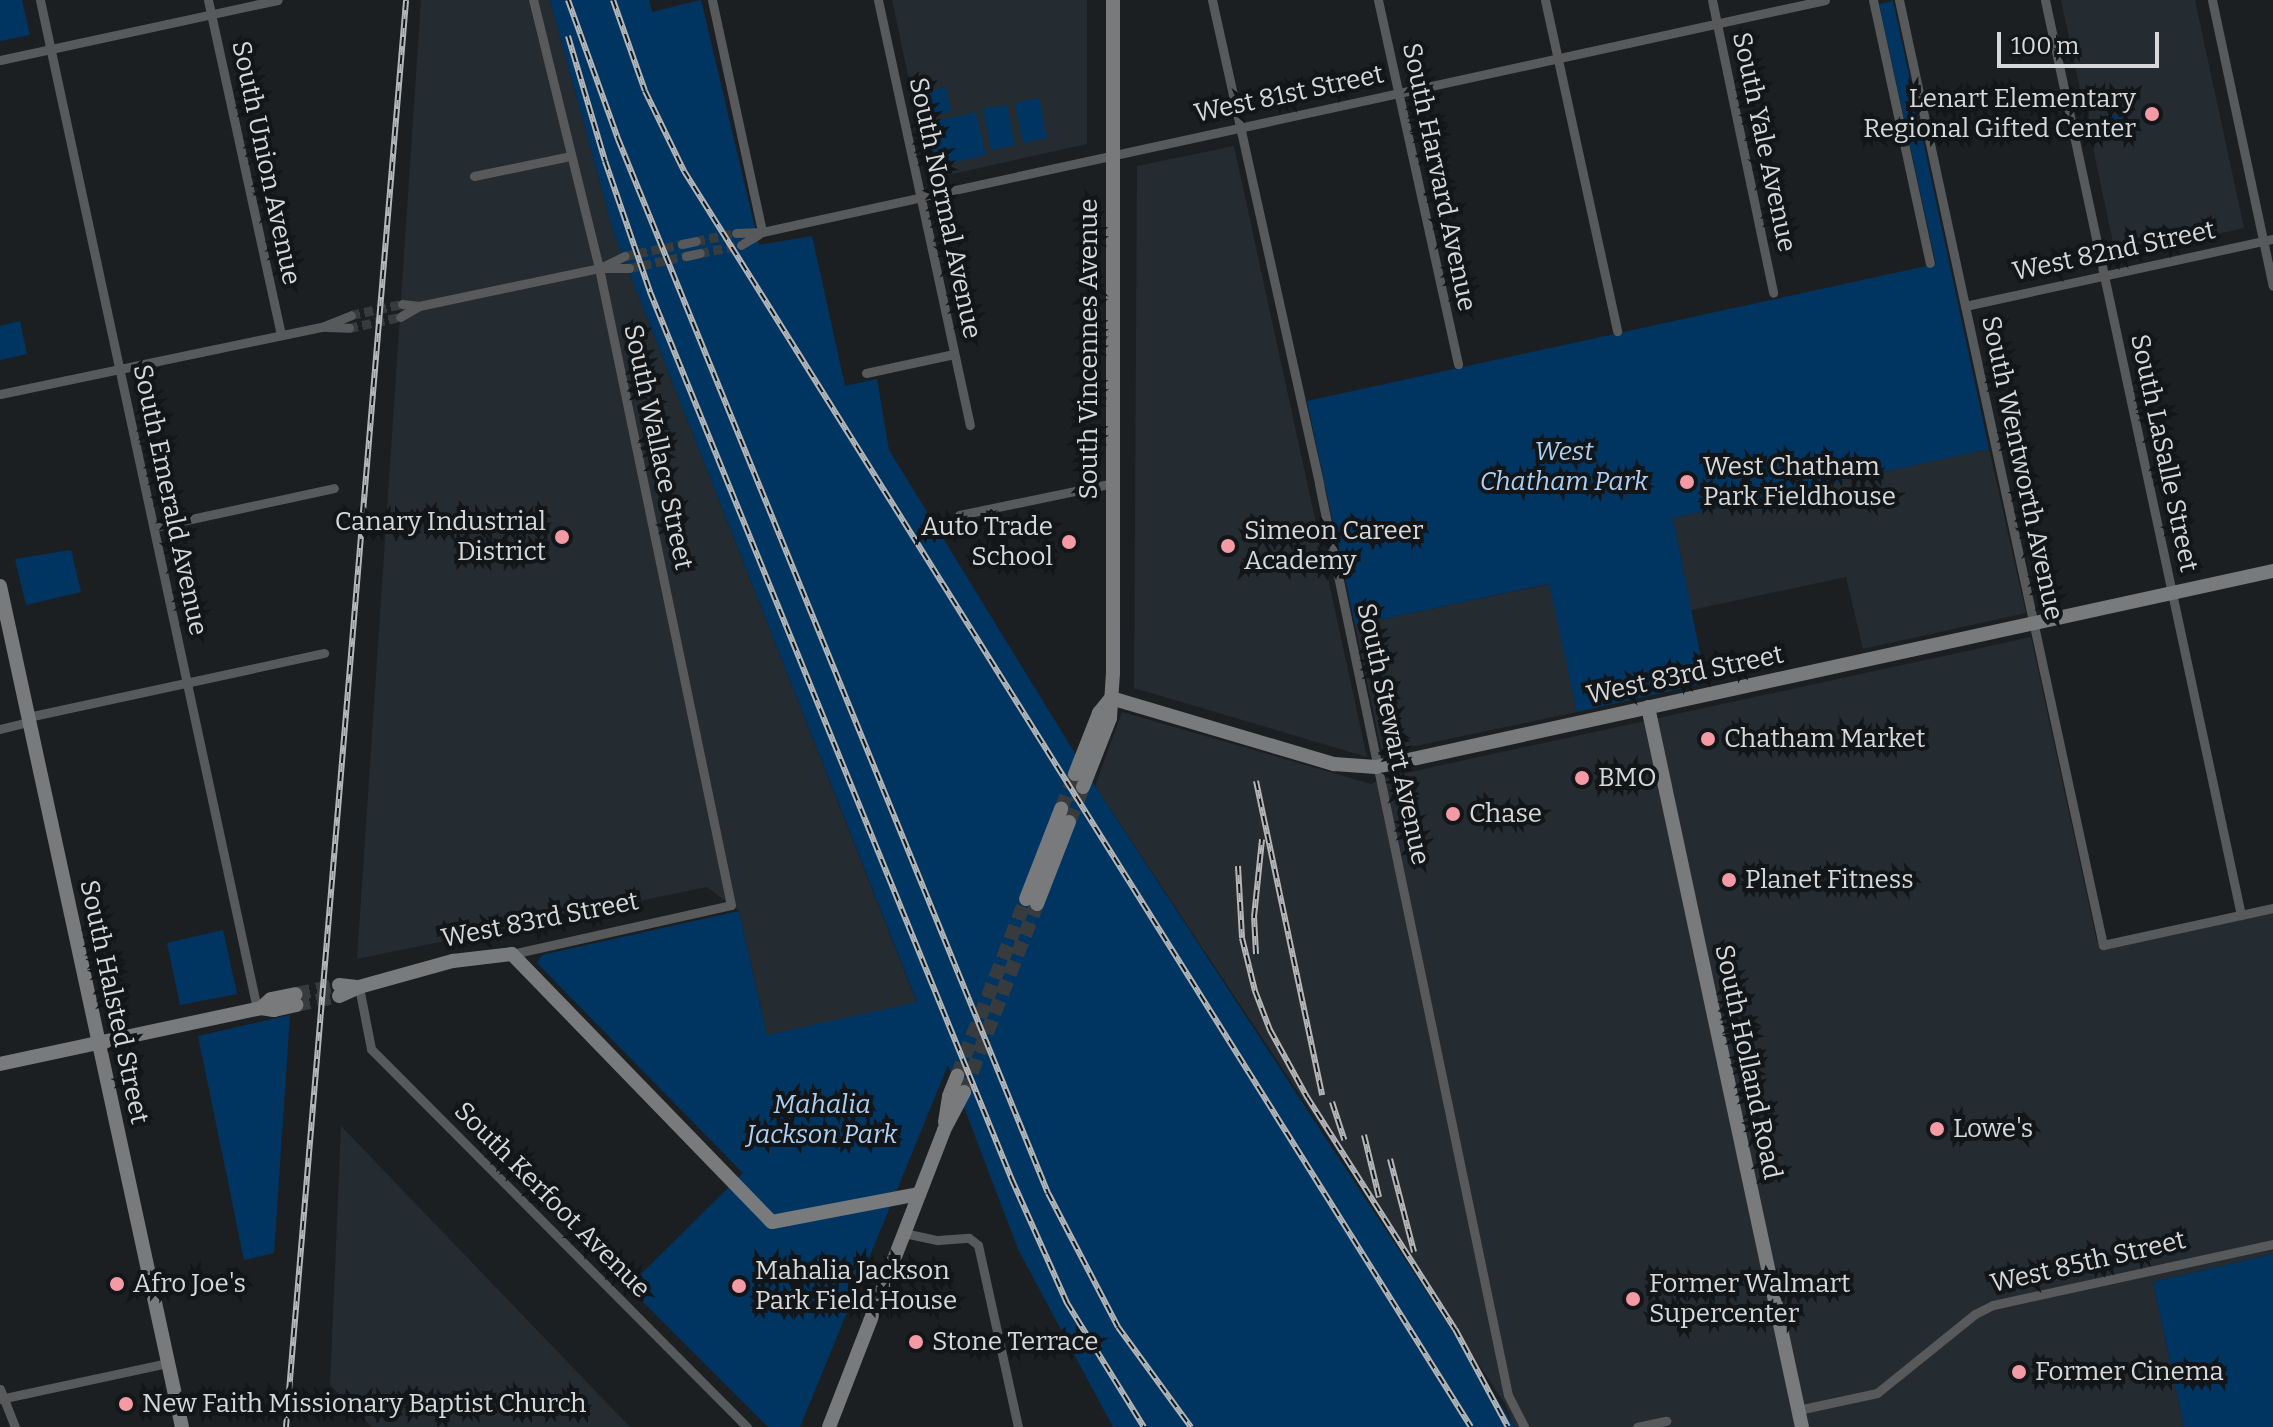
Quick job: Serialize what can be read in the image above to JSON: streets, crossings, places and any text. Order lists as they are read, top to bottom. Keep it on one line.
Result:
{"streets":{"street":["West 81st Street","South Yale Avenue","South Union Avenue","South Harvard Avenue","South Normal Avenue","West 82nd Street","South Vincennes Avenue","South Wallace Street","South LaSalle Street","South Wentworth Avenue","South Emerald Avenue","West 83rd Street","South Stewart Avenue","South Halsted Street","South Holland Road","South Kerfoot Avenue","West 85th Street"]},"crossings":[["West 81st Street","South Yale Avenue"],["West 81st Street","South Harvard Avenue"],["West 81st Street","South Normal Avenue"],["West 81st Street","South Vincennes Avenue"],["West 81st Street","South Stewart Avenue"],["West 82nd Street","South LaSalle Street"],["West 82nd Street","South Wentworth Avenue"],["South Vincennes Avenue","West 83rd Street"],["South Wallace Street","West 83rd Street"],["South LaSalle Street","South Wentworth Avenue"],["South LaSalle Street","West 83rd Street"],["South Wentworth Avenue","West 83rd Street"],["West 83rd Street","South Stewart Avenue"],["West 83rd Street","South Holland Road"],["West 83rd Street","South Kerfoot Avenue"],["South Holland Road","West 85th Street"]],"parks":["West Chatham Park","Mahalia Jackson Park"],"places":["Lenart Elementary Regional Gifted Center","West Chatham Park Fieldhouse","Canary Industrial District","Auto Trade School","Simeon Career Academy","Chatham Market","BMO","Chase","Planet Fitness","Lowe's","Afro Joe's","Mahalia Jackson Park Field House","Former Walmart Supercenter","Stone Terrace","Former Cinema","New Faith Missionary Baptist Church"],"scale_bar":"100 m"}
